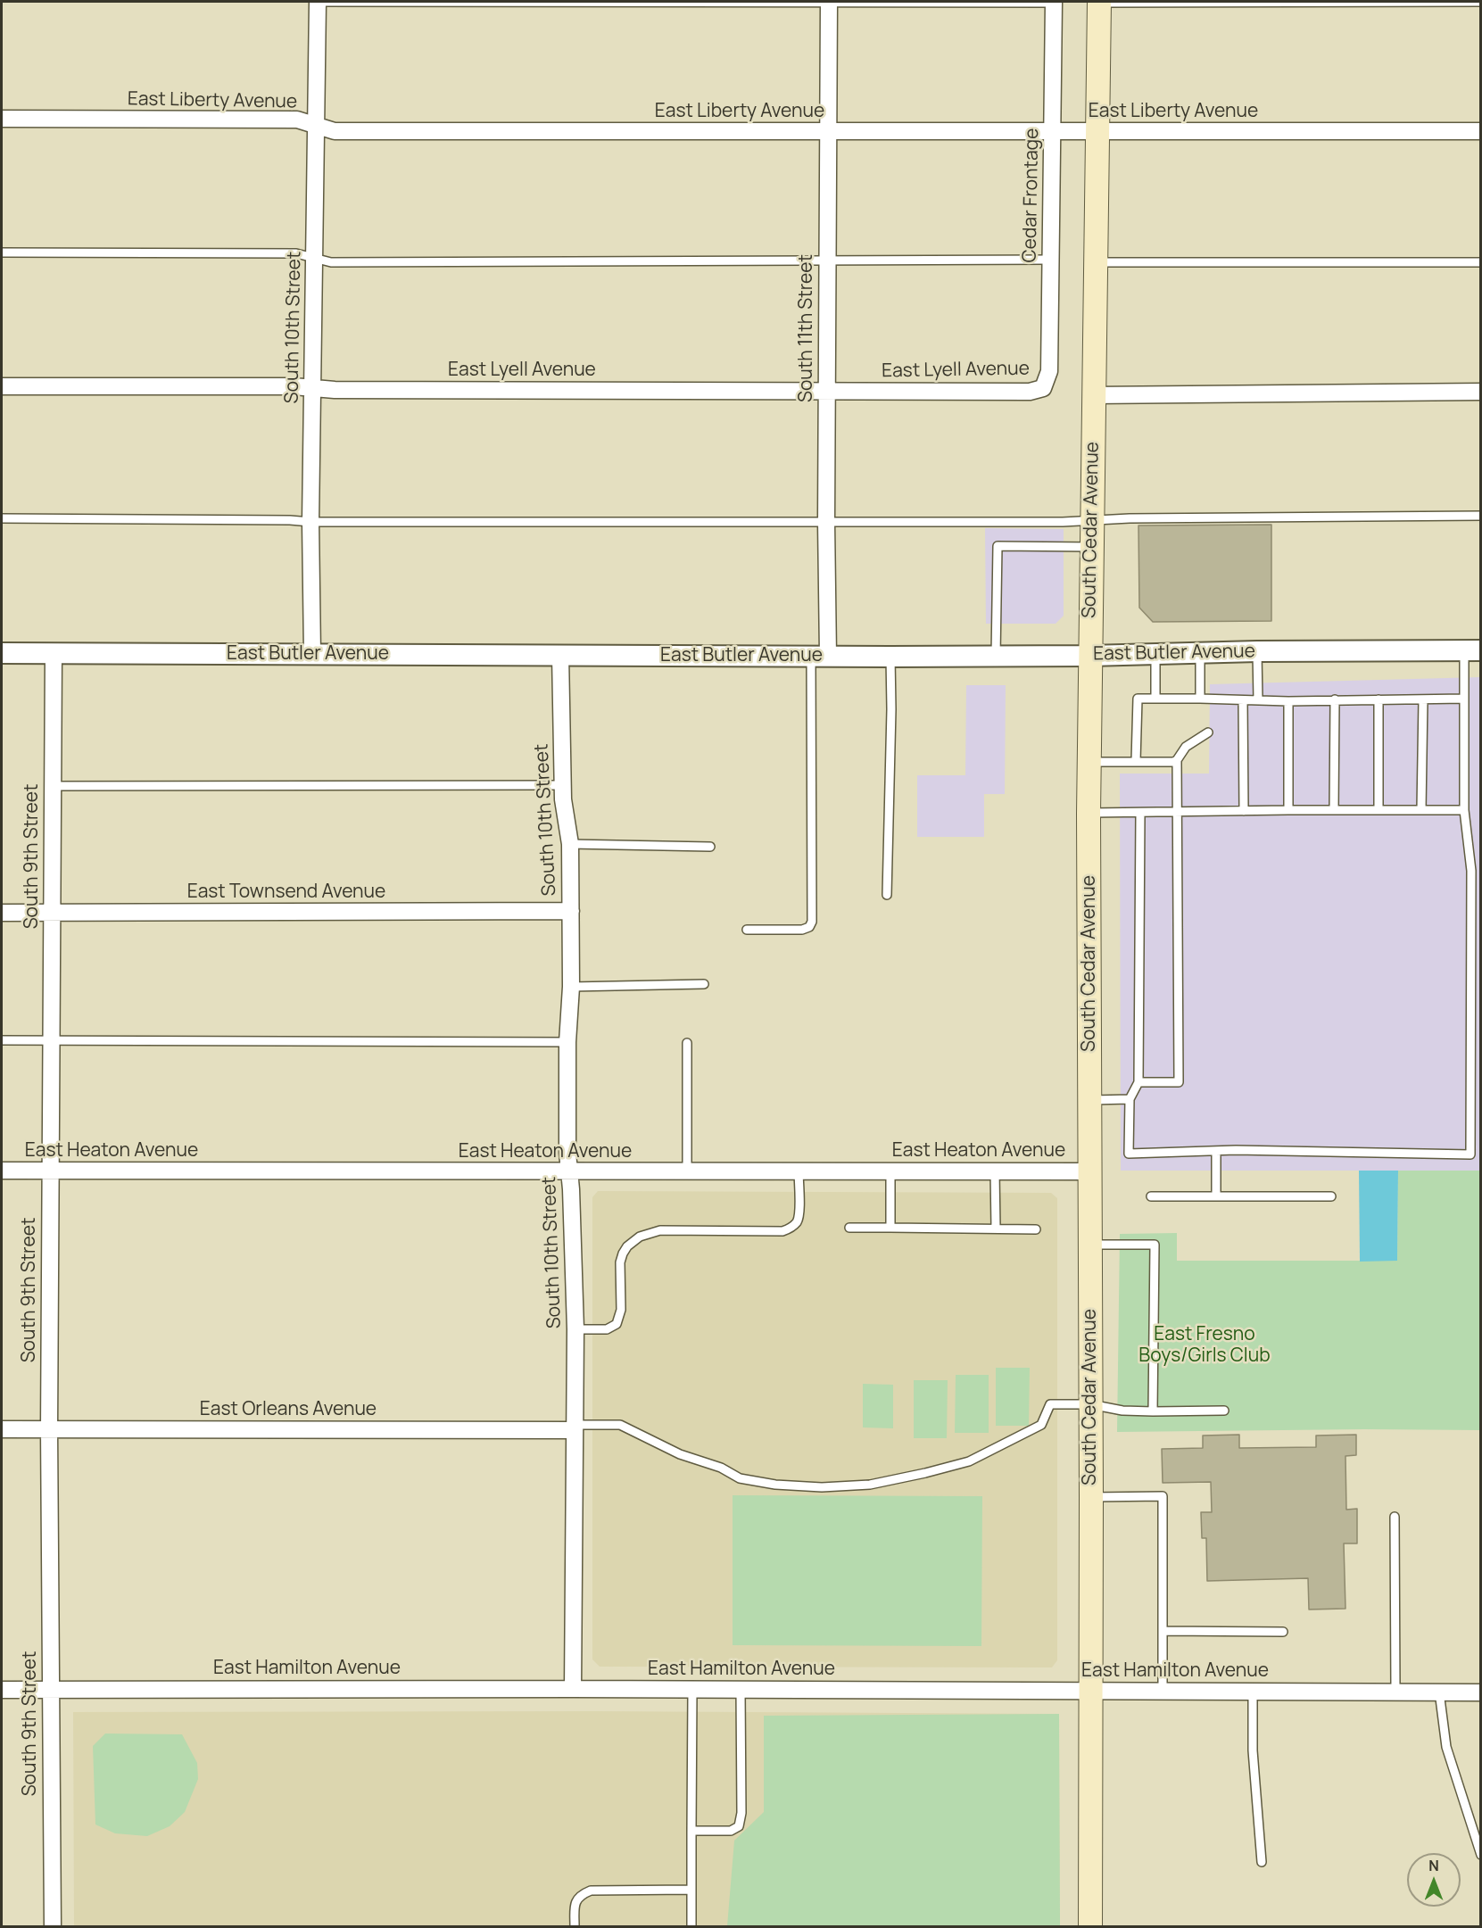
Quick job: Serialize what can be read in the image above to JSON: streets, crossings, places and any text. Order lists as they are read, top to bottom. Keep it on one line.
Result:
{"streets":{"main road":["South Cedar Avenue"],"street":["East Liberty Avenue","Cedar Frontage","South 10th Street","South 11th Street","East Lyell Avenue","East Butler Avenue","South 9th Street","East Townsend Avenue","East Heaton Avenue","East Orleans Avenue","East Hamilton Avenue"]},"crossings":[["East Liberty Avenue","Cedar Frontage"],["East Liberty Avenue","South 10th Street"],["East Liberty Avenue","South 11th Street"],["East Liberty Avenue","South Cedar Avenue"],["Cedar Frontage","East Lyell Avenue"],["South 10th Street","East Lyell Avenue"],["South 10th Street","East Butler Avenue"],["South 10th Street","East Townsend Avenue"],["South 10th Street","East Heaton Avenue"],["South 10th Street","East Orleans Avenue"],["South 10th Street","East Hamilton Avenue"],["South 11th Street","East Lyell Avenue"],["South 11th Street","East Butler Avenue"],["South Cedar Avenue","East Butler Avenue"],["South Cedar Avenue","East Heaton Avenue"],["South Cedar Avenue","East Hamilton Avenue"],["East Butler Avenue","South 9th Street"],["South 9th Street","East Townsend Avenue"],["South 9th Street","East Heaton Avenue"],["South 9th Street","East Orleans Avenue"],["South 9th Street","East Hamilton Avenue"]],"parks":["East Fresno Boys/Girls Club"],"north":"top"}
